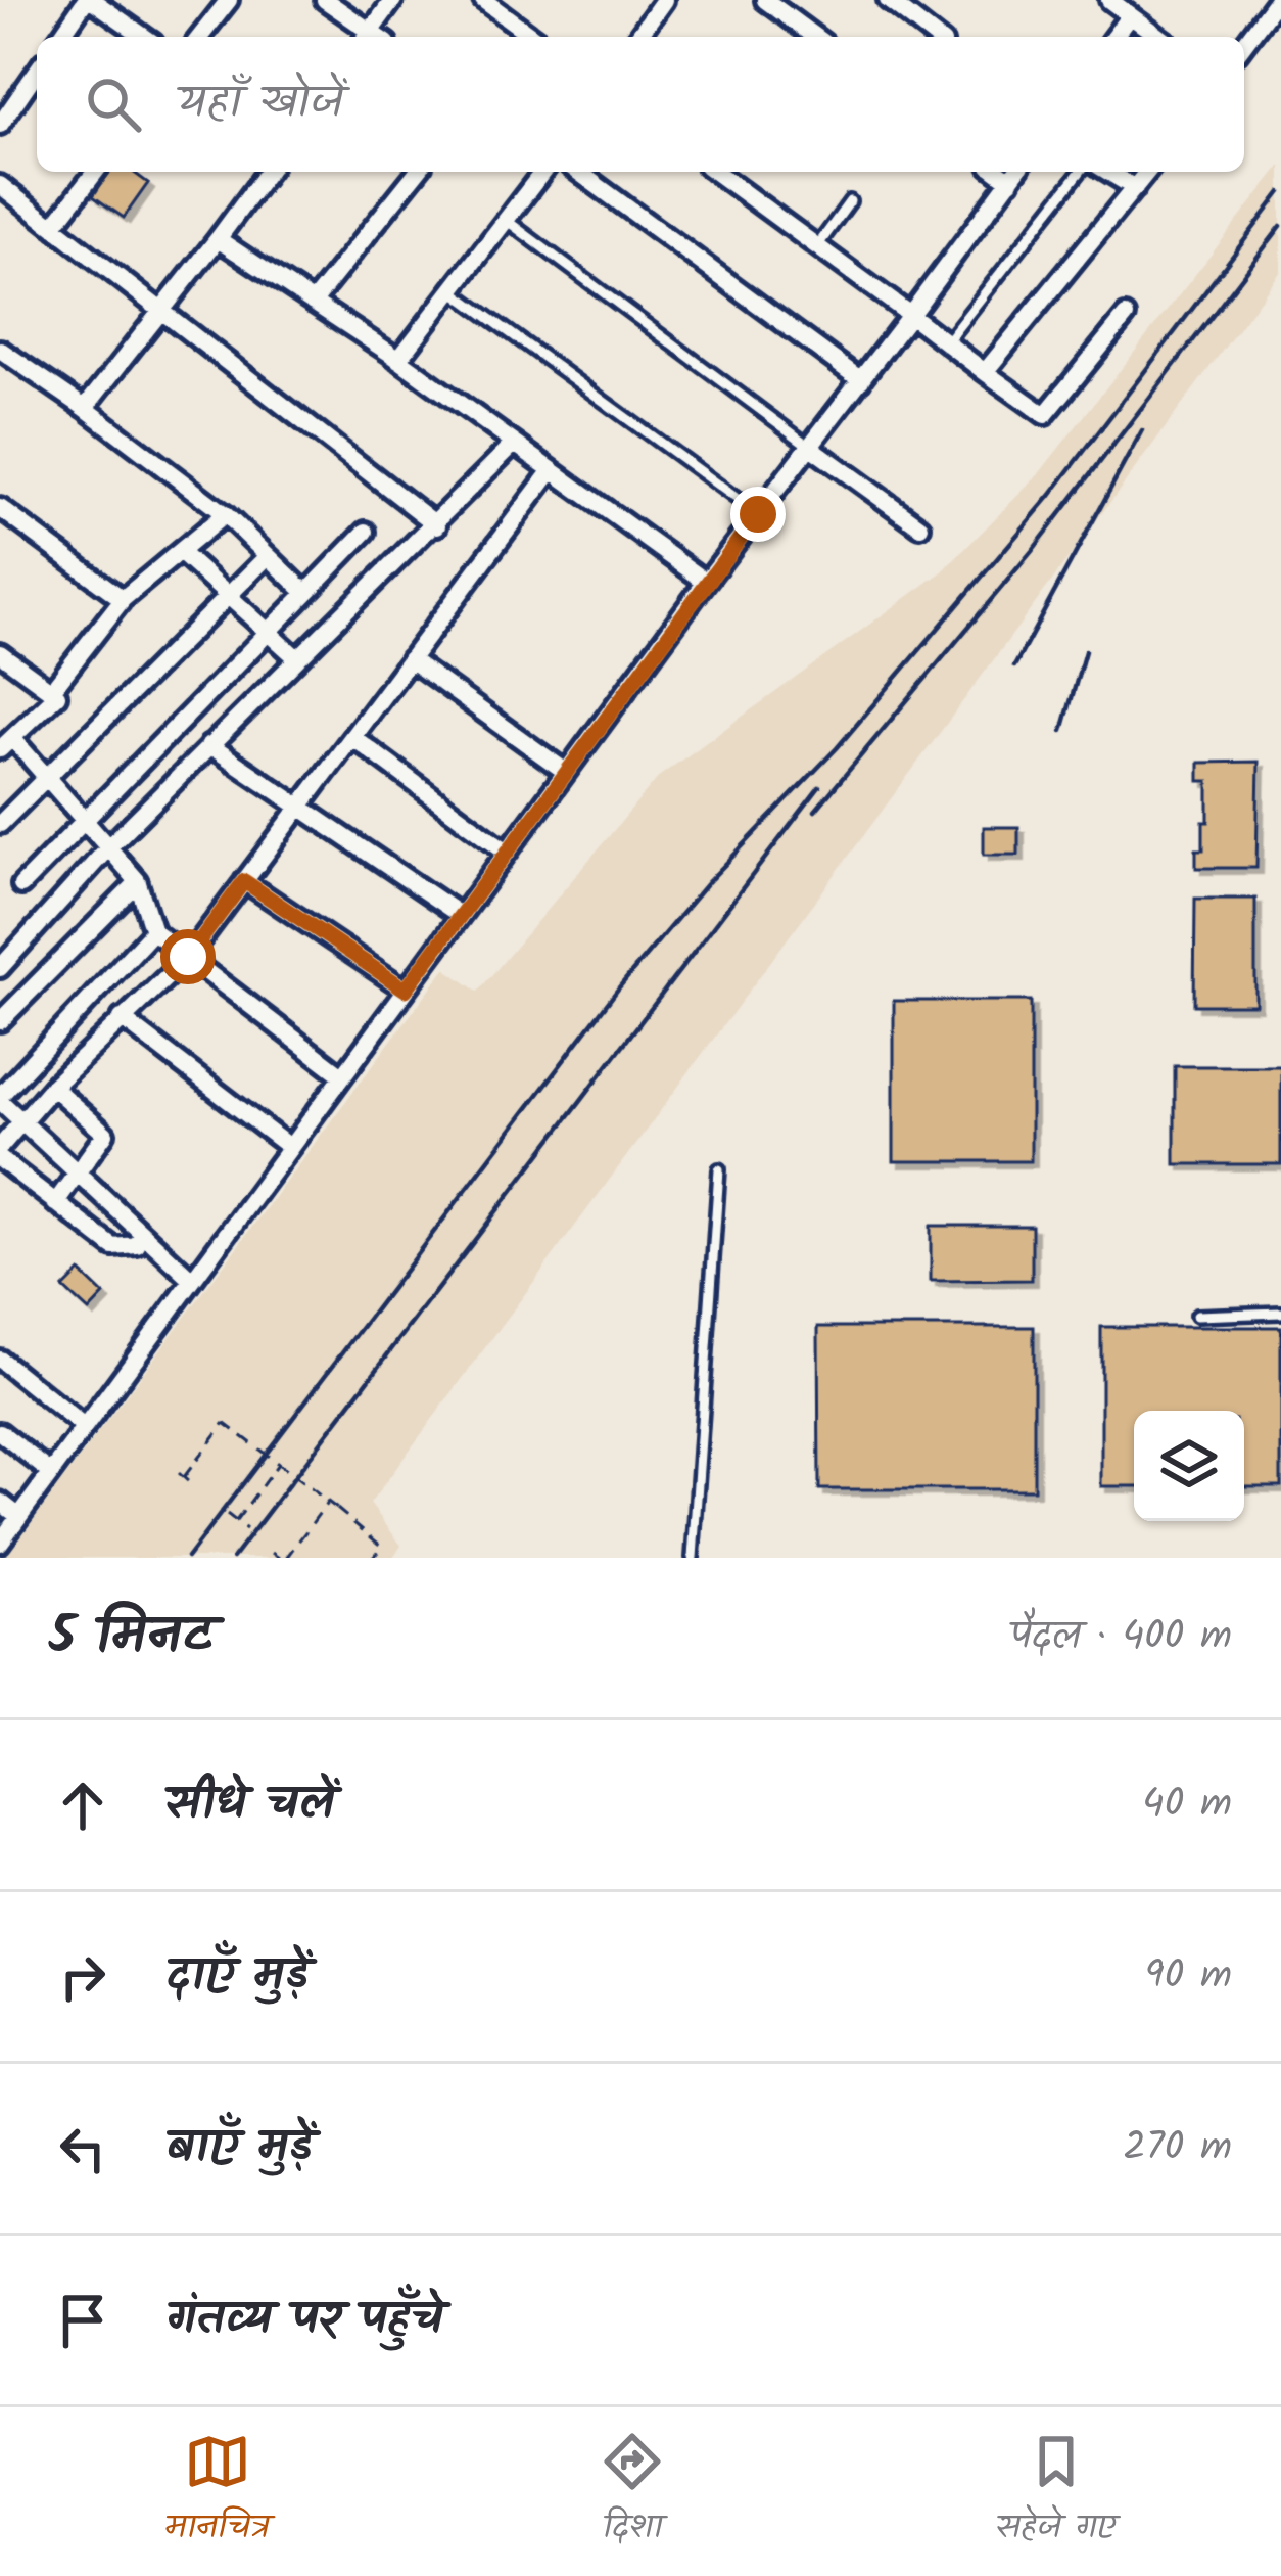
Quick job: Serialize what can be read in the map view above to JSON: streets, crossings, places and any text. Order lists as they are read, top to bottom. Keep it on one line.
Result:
{"page":{"search":"यहाँ खोजें","heading":["5 मिनट","पैदल · 400 m"],"list":[["सीधे चलें","40 m"],["दाएँ मुड़ें","90 m"],["बाएँ मुड़ें","270 m"],"गंतव्य पर पहुँचे"],"nav":["मानचित्र","दिशा","सहेजे गए"]}}
